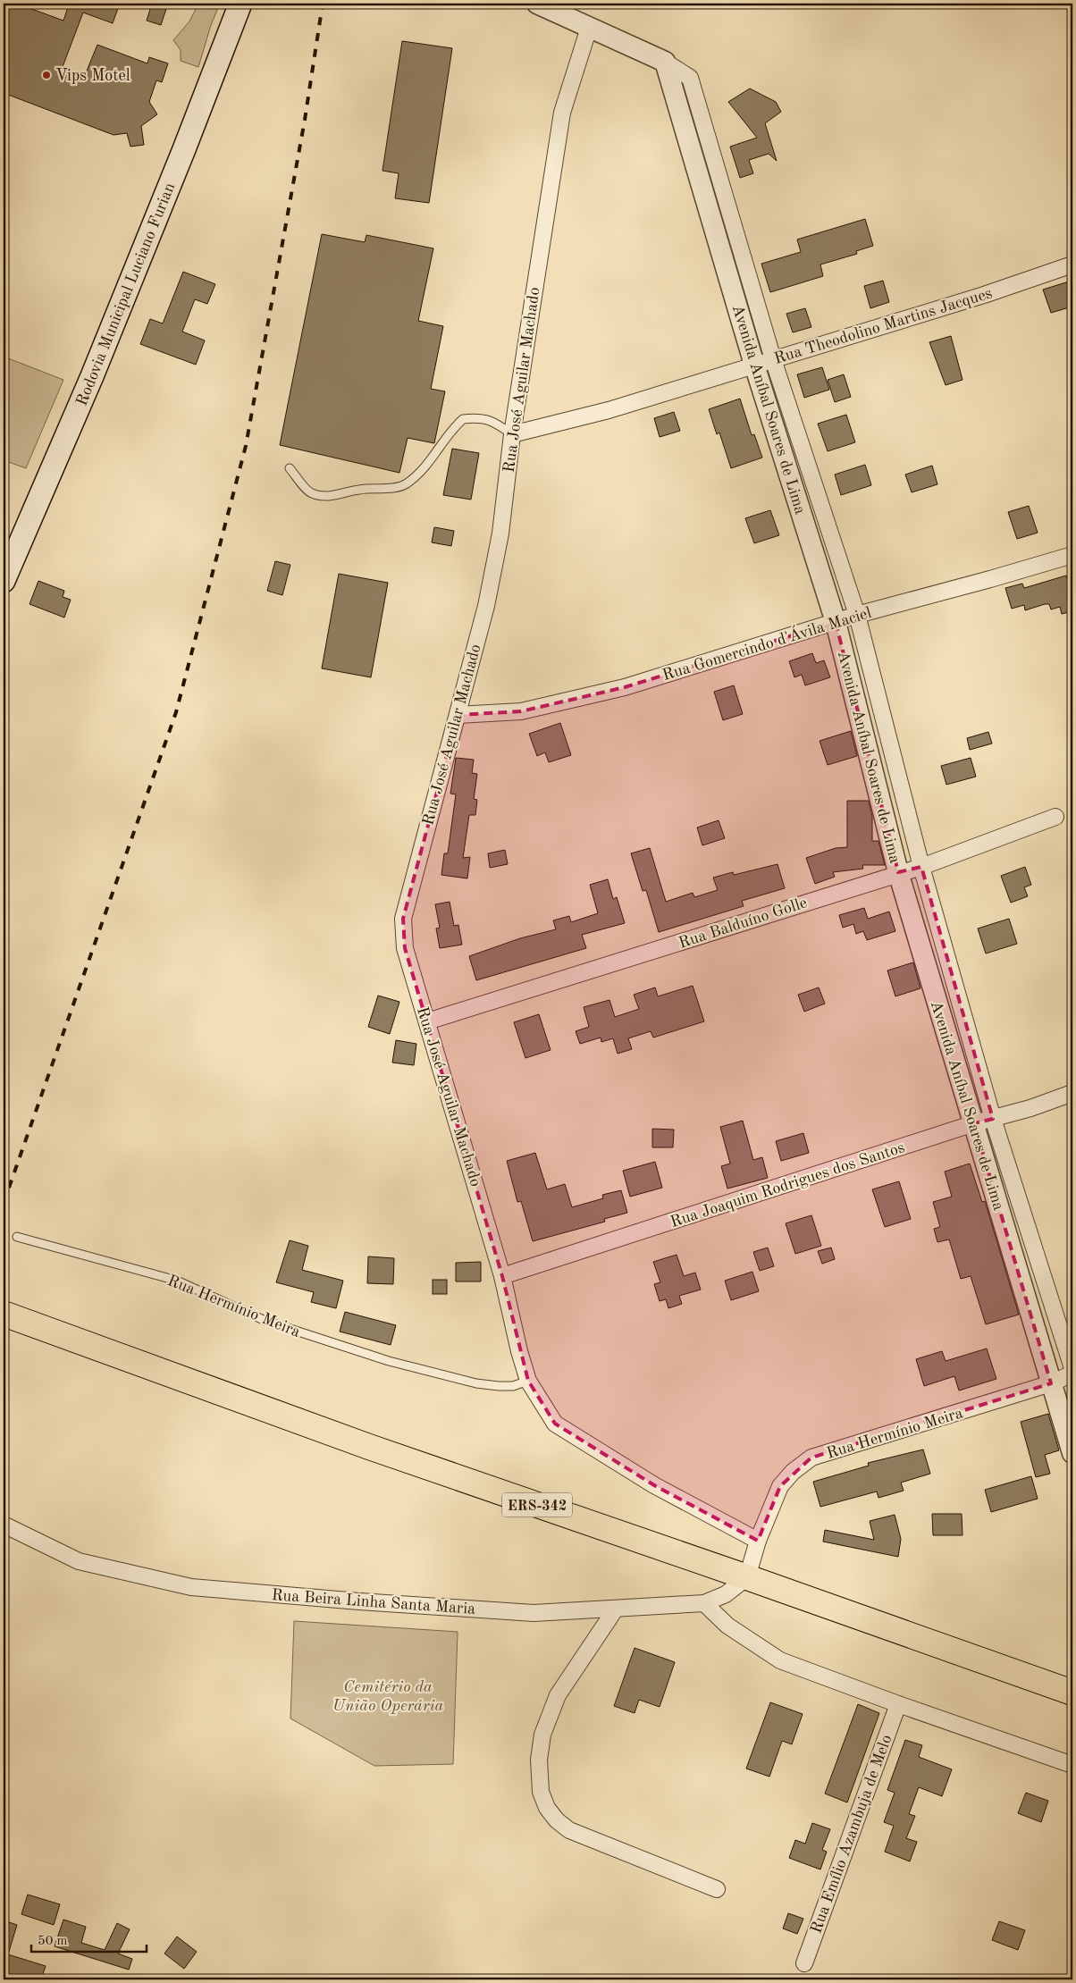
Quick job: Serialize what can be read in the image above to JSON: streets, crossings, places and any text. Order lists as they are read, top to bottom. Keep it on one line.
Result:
{"streets":{"main road":["Rodovia Municipal Luciano Furian","ERS-342"],"street":["Rua Theodolino Martins Jacques","Rua José Aguilar Machado","Avenida Aníbal Soares de Lima","Rua Gomercindo d'Ávila Maciel","Rua Balduíno Golle","Rua Joaquim Rodrigues dos Santos","Rua Hermínio Meira","Rua Beira Linha Santa Maria","Rua Emílio Azambuja de Melo"]},"crossings":[["Rua Theodolino Martins Jacques","Rua José Aguilar Machado"],["Rua Theodolino Martins Jacques","Avenida Aníbal Soares de Lima"],["Rua José Aguilar Machado","Avenida Aníbal Soares de Lima"],["Rua José Aguilar Machado","Rua Gomercindo d'Ávila Maciel"],["Rua José Aguilar Machado","Rua Balduíno Golle"],["Rua José Aguilar Machado","Rua Joaquim Rodrigues dos Santos"],["Rua José Aguilar Machado","Rua Hermínio Meira"],["Avenida Aníbal Soares de Lima","Rua Gomercindo d'Ávila Maciel"],["Avenida Aníbal Soares de Lima","Rua Balduíno Golle"],["Avenida Aníbal Soares de Lima","Rua Joaquim Rodrigues dos Santos"],["Avenida Aníbal Soares de Lima","Rua Hermínio Meira"],["Rua Hermínio Meira","ERS-342"],["Rua Hermínio Meira","Rua Beira Linha Santa Maria"],["ERS-342","Rua Beira Linha Santa Maria"]],"parks":["Cemitério da União Operária"],"places":["Vips Motel"],"scale_bar":"50 m"}
